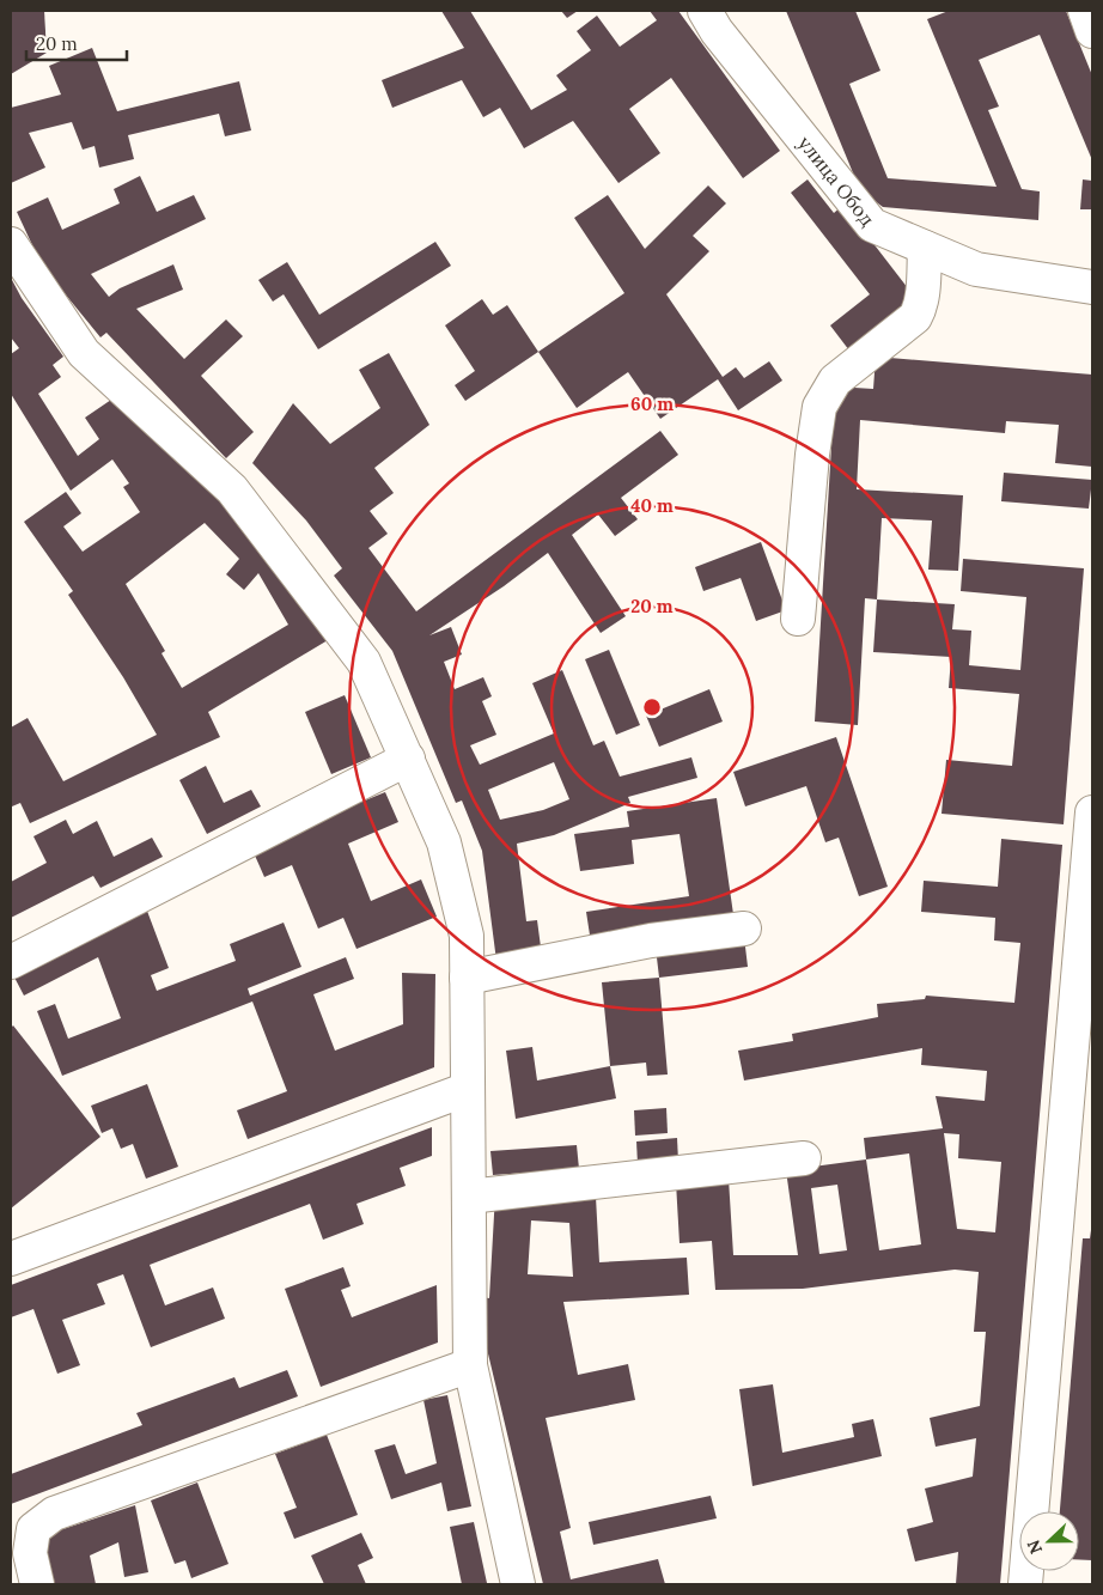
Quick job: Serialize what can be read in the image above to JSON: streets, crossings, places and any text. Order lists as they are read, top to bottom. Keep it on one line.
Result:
{"streets":{"street":["улица Обод"]},"scale_bar":"20 m","north":"left","rings":["60 m","40 m","20 m"]}
